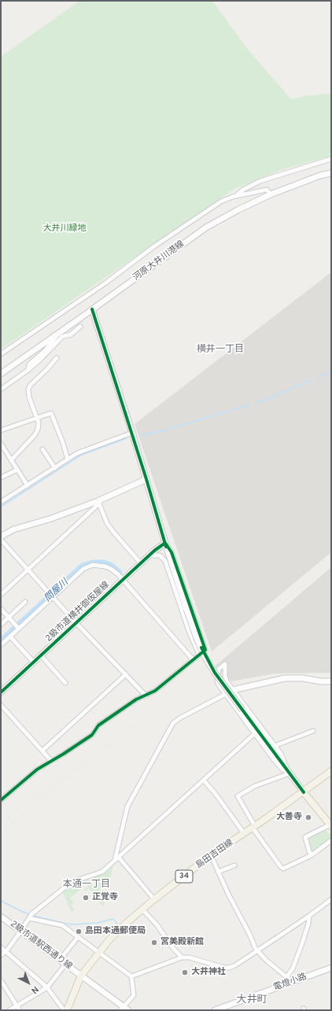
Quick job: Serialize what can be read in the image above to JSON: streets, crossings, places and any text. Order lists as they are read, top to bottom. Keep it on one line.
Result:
{"streets":{"main road":["島田吉田線","34"],"street":["河原大井川港線","2級市道横井御仮屋線","2級市道駅西通り線","電燈小路"]},"crossings":[["島田吉田線","2級市道駅西通り線"]],"districts":["横井一丁目","本通一丁目","大井町"],"water":["問屋川"],"parks":["大井川緑地"],"places":["大善寺","正覚寺","島田本通郵便局","宮美殿新館","大井神社"],"north":"bottom right"}
